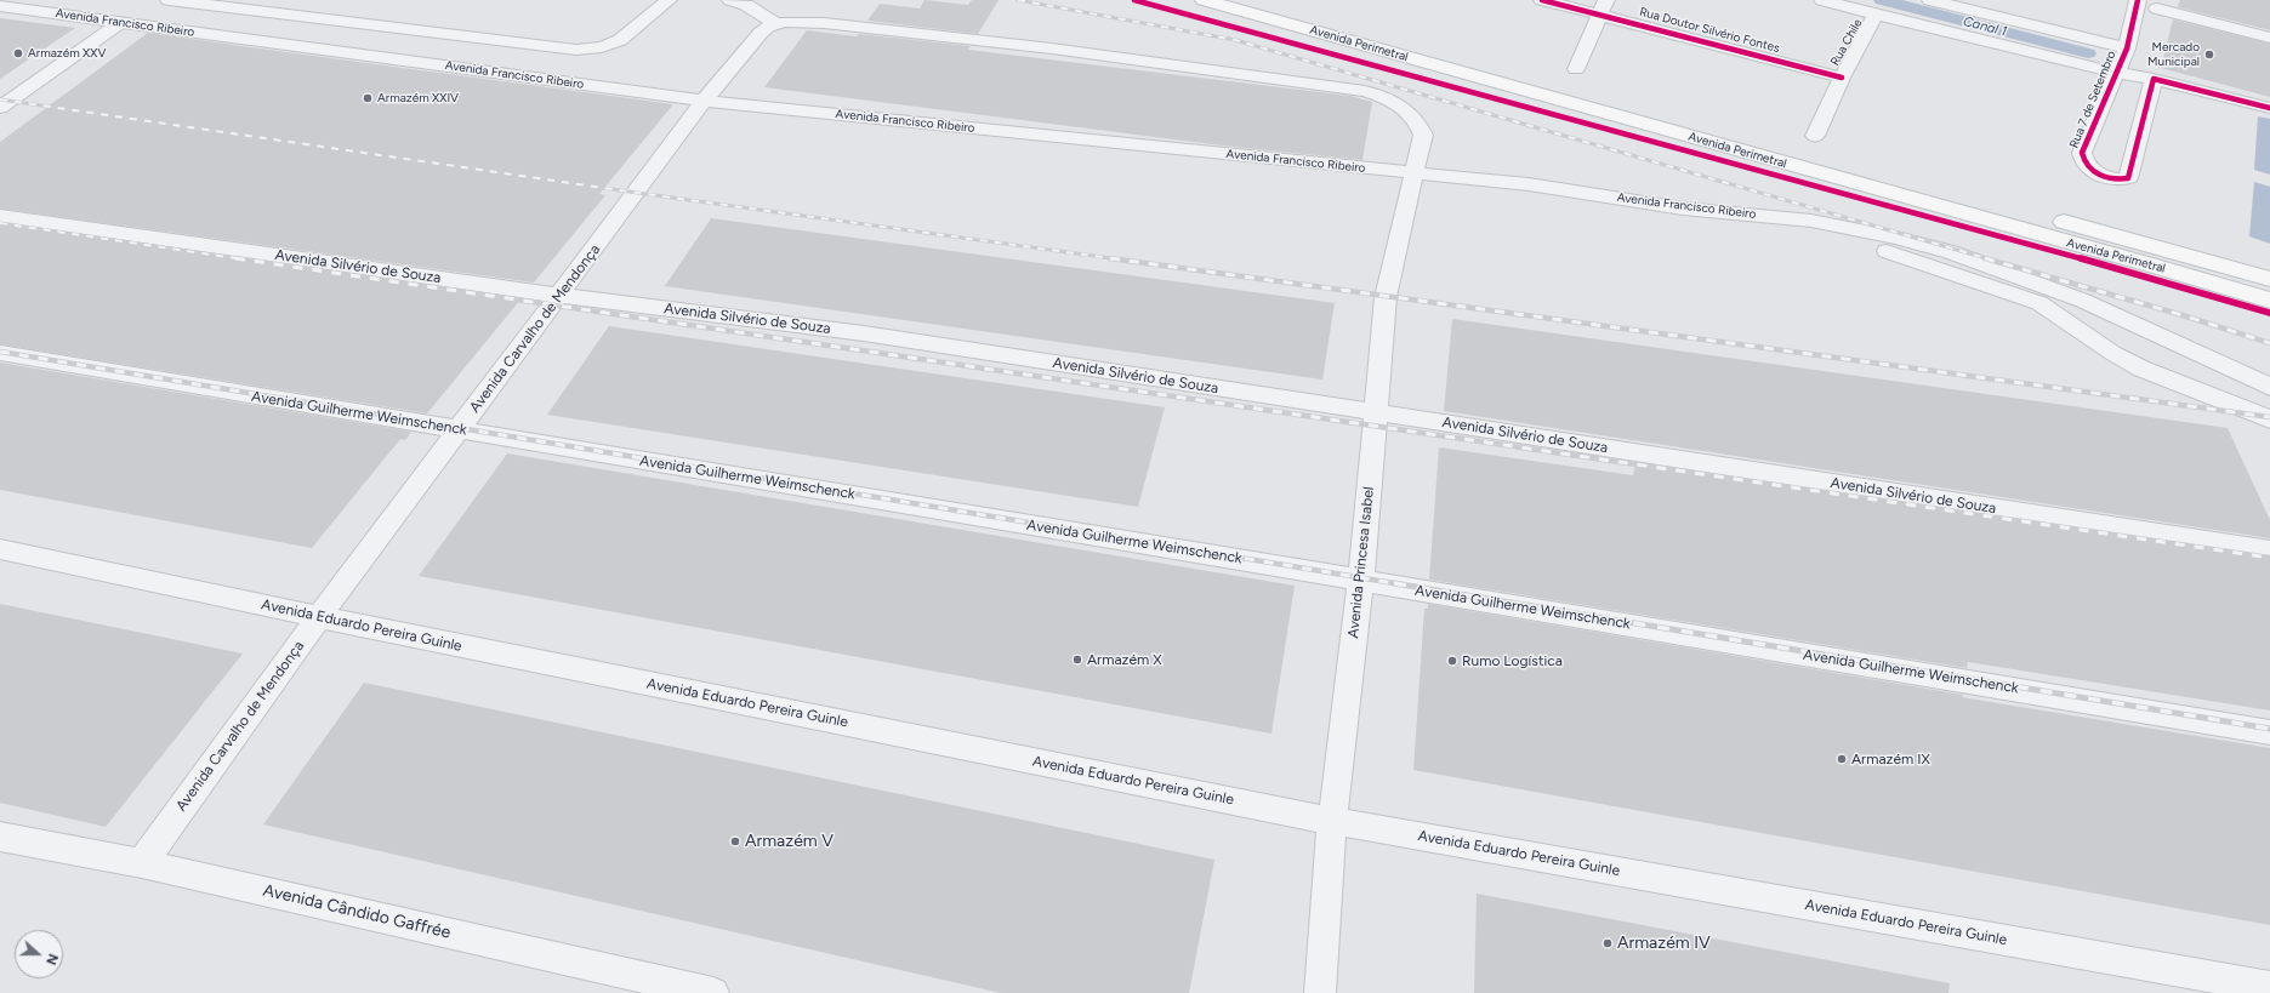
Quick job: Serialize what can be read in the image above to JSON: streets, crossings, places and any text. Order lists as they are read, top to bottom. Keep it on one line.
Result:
{"streets":{"main road":["Avenida Perimetral"],"street":["Avenida Francisco Ribeiro","Rua Doutor Silvério Fontes","Rua Chile","Rua 7 de Setembro","Avenida Silvério de Souza","Avenida Carvalho de Mendonça","Avenida Guilherme Weimschenck","Avenida Princesa Isabel","Avenida Eduardo Pereira Guinle","Avenida Cândido Gaffrée"]},"crossings":[["Avenida Francisco Ribeiro","Avenida Carvalho de Mendonça"],["Avenida Francisco Ribeiro","Avenida Princesa Isabel"],["Rua Doutor Silvério Fontes","Rua Chile"],["Avenida Silvério de Souza","Avenida Carvalho de Mendonça"],["Avenida Silvério de Souza","Avenida Princesa Isabel"],["Avenida Carvalho de Mendonça","Avenida Guilherme Weimschenck"],["Avenida Carvalho de Mendonça","Avenida Princesa Isabel"],["Avenida Carvalho de Mendonça","Avenida Eduardo Pereira Guinle"],["Avenida Carvalho de Mendonça","Avenida Cândido Gaffrée"],["Avenida Guilherme Weimschenck","Avenida Princesa Isabel"],["Avenida Princesa Isabel","Avenida Eduardo Pereira Guinle"]],"water":["Canal 1"],"places":["Armazém XXV","Mercado Municipal","Armazém XXIV","Armazém X","Rumo Logística","Armazém IX","Armazém V","Armazém IV"],"north":"right"}
